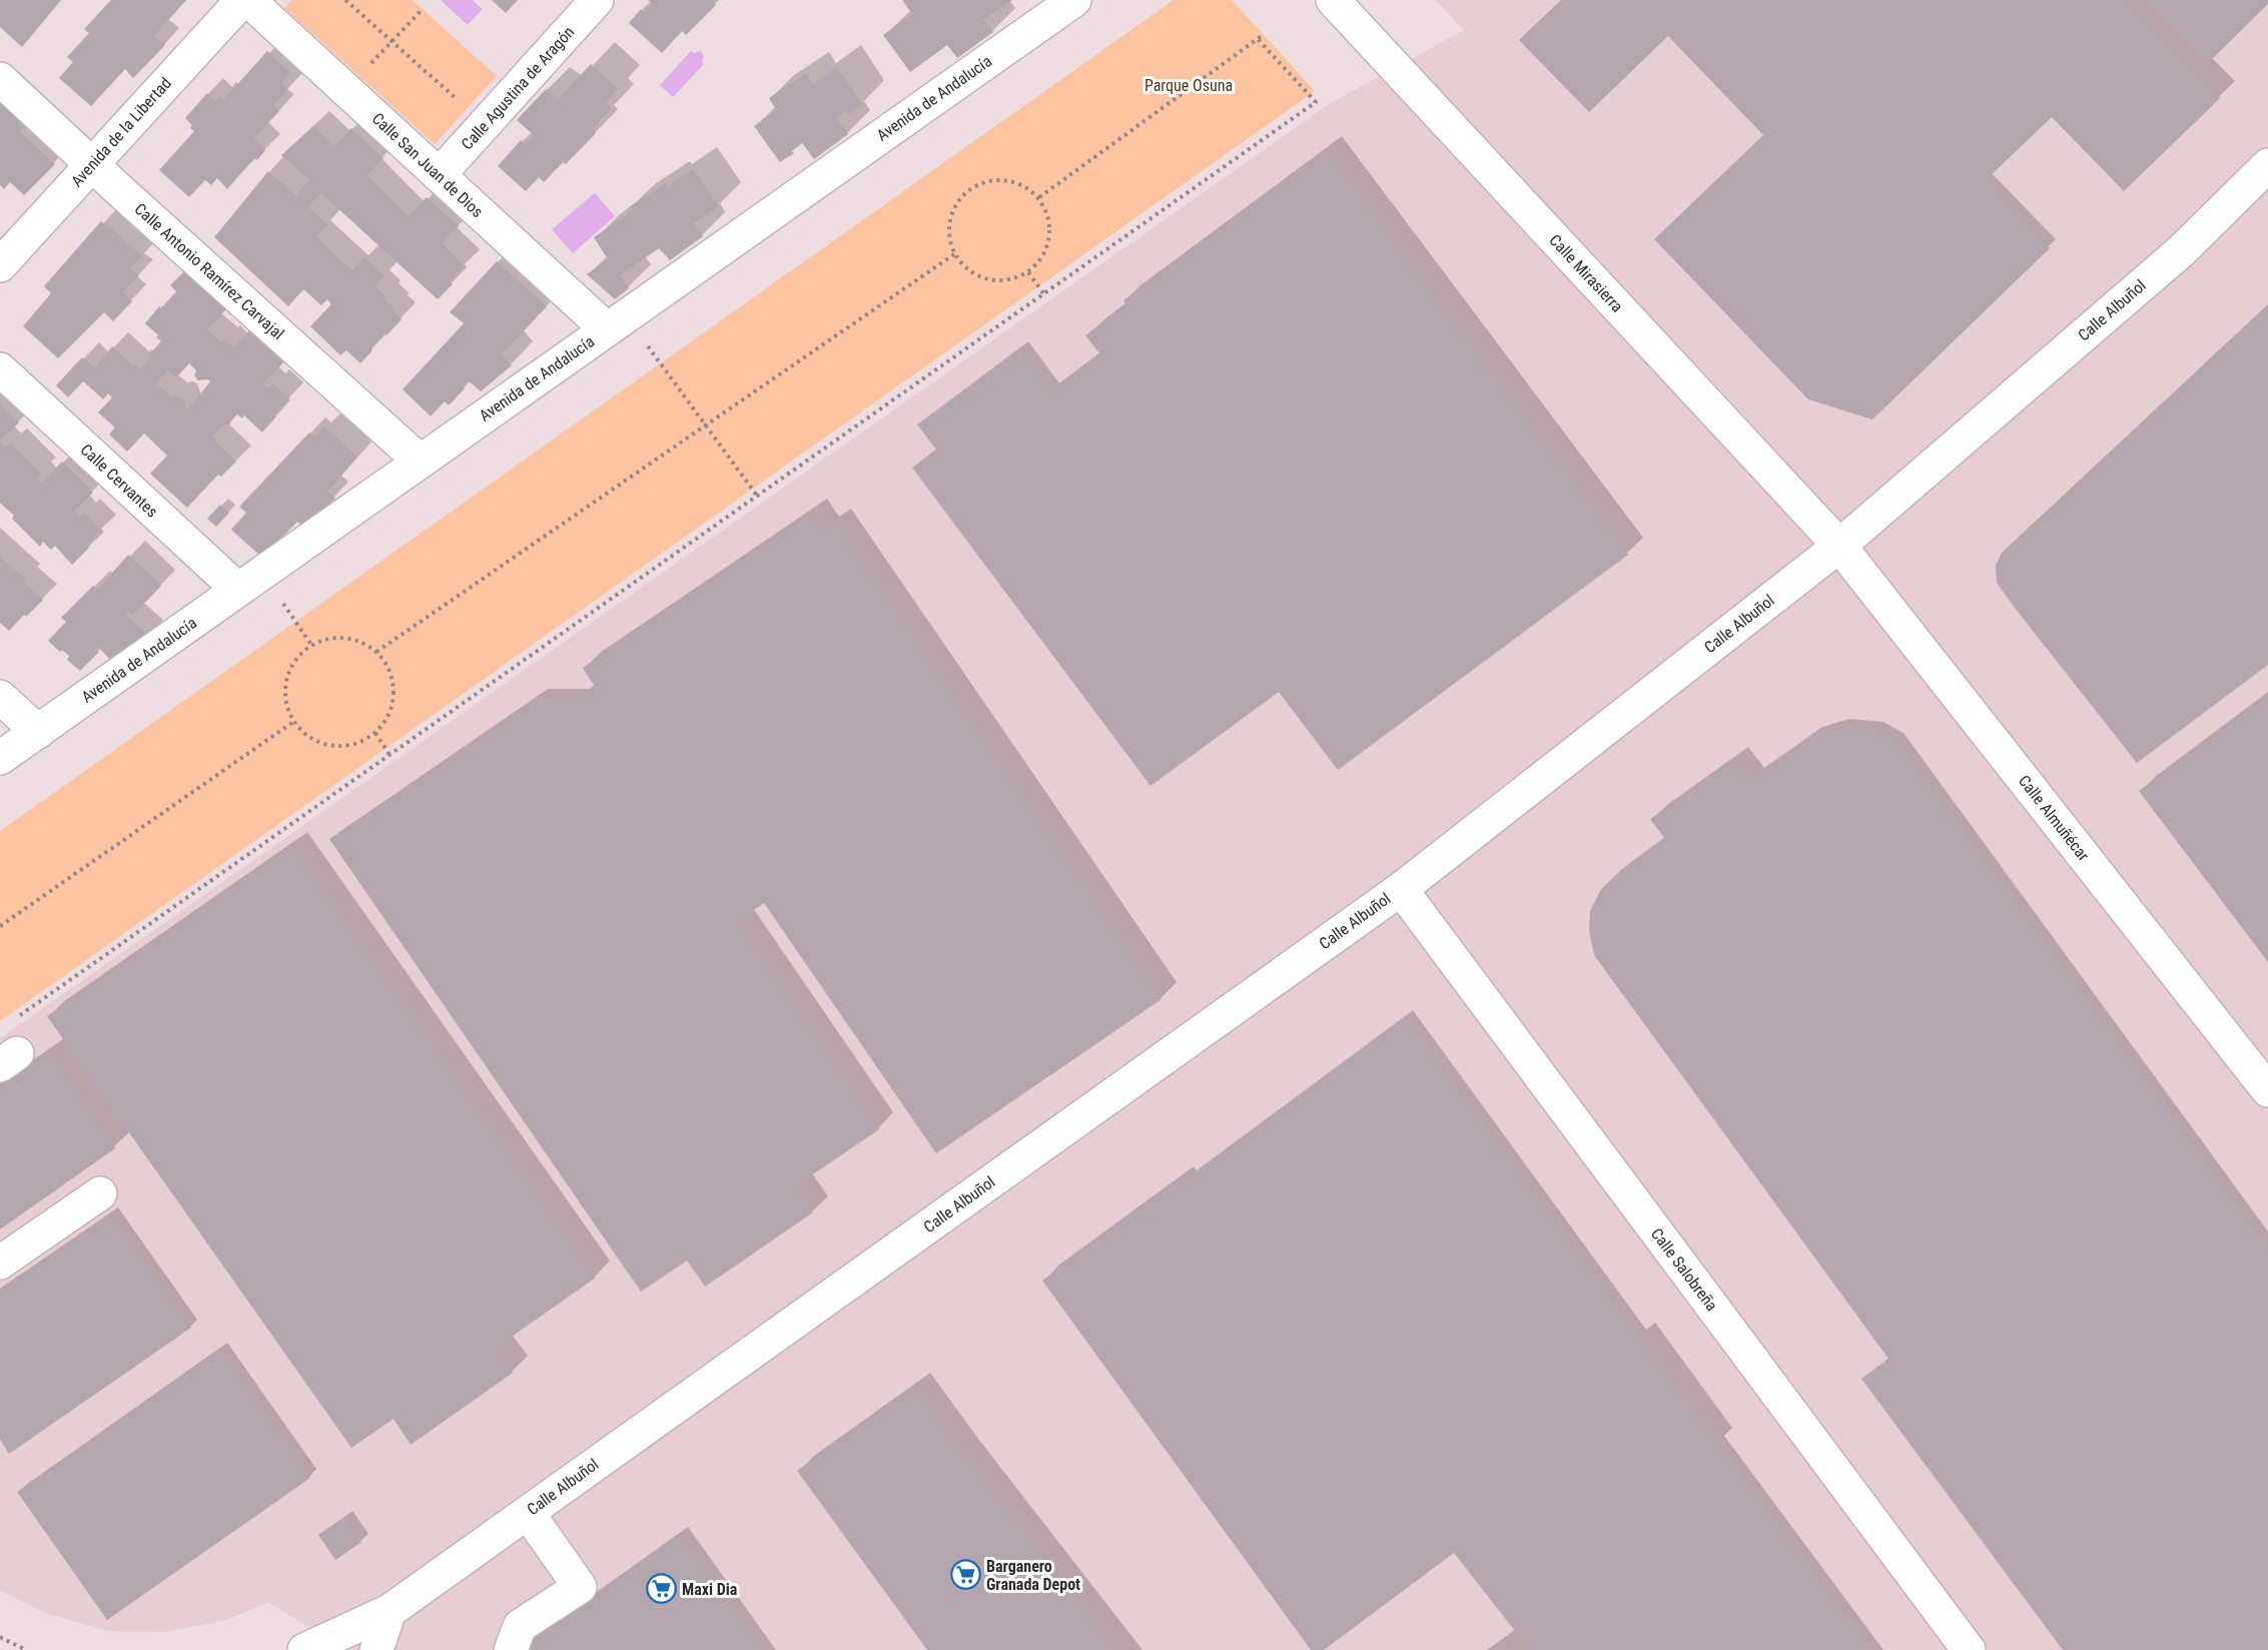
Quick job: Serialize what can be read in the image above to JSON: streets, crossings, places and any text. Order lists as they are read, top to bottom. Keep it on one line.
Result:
{"streets":{"street":["Calle Agustina de Aragón","Avenida de Andalucía","Avenida de la Libertad","Calle San Juan de Dios","Calle Antonio Ramírez Carvajal","Calle Mirasierra","Calle Albuñol","Calle Cervantes","Calle Almuñécar","Calle Salobreña"]},"crossings":[["Calle Agustina de Aragón","Calle San Juan de Dios"],["Avenida de Andalucía","Calle San Juan de Dios"],["Avenida de Andalucía","Calle Antonio Ramírez Carvajal"],["Avenida de Andalucía","Calle Cervantes"],["Avenida de la Libertad","Calle Antonio Ramírez Carvajal"],["Calle Mirasierra","Calle Albuñol"],["Calle Mirasierra","Calle Almuñécar"],["Calle Albuñol","Calle Almuñécar"],["Calle Albuñol","Calle Salobreña"]],"parks":["Parque Osuna"],"places":{"supermarket":["Barganero Granada Depot","Maxi Dia"]}}
